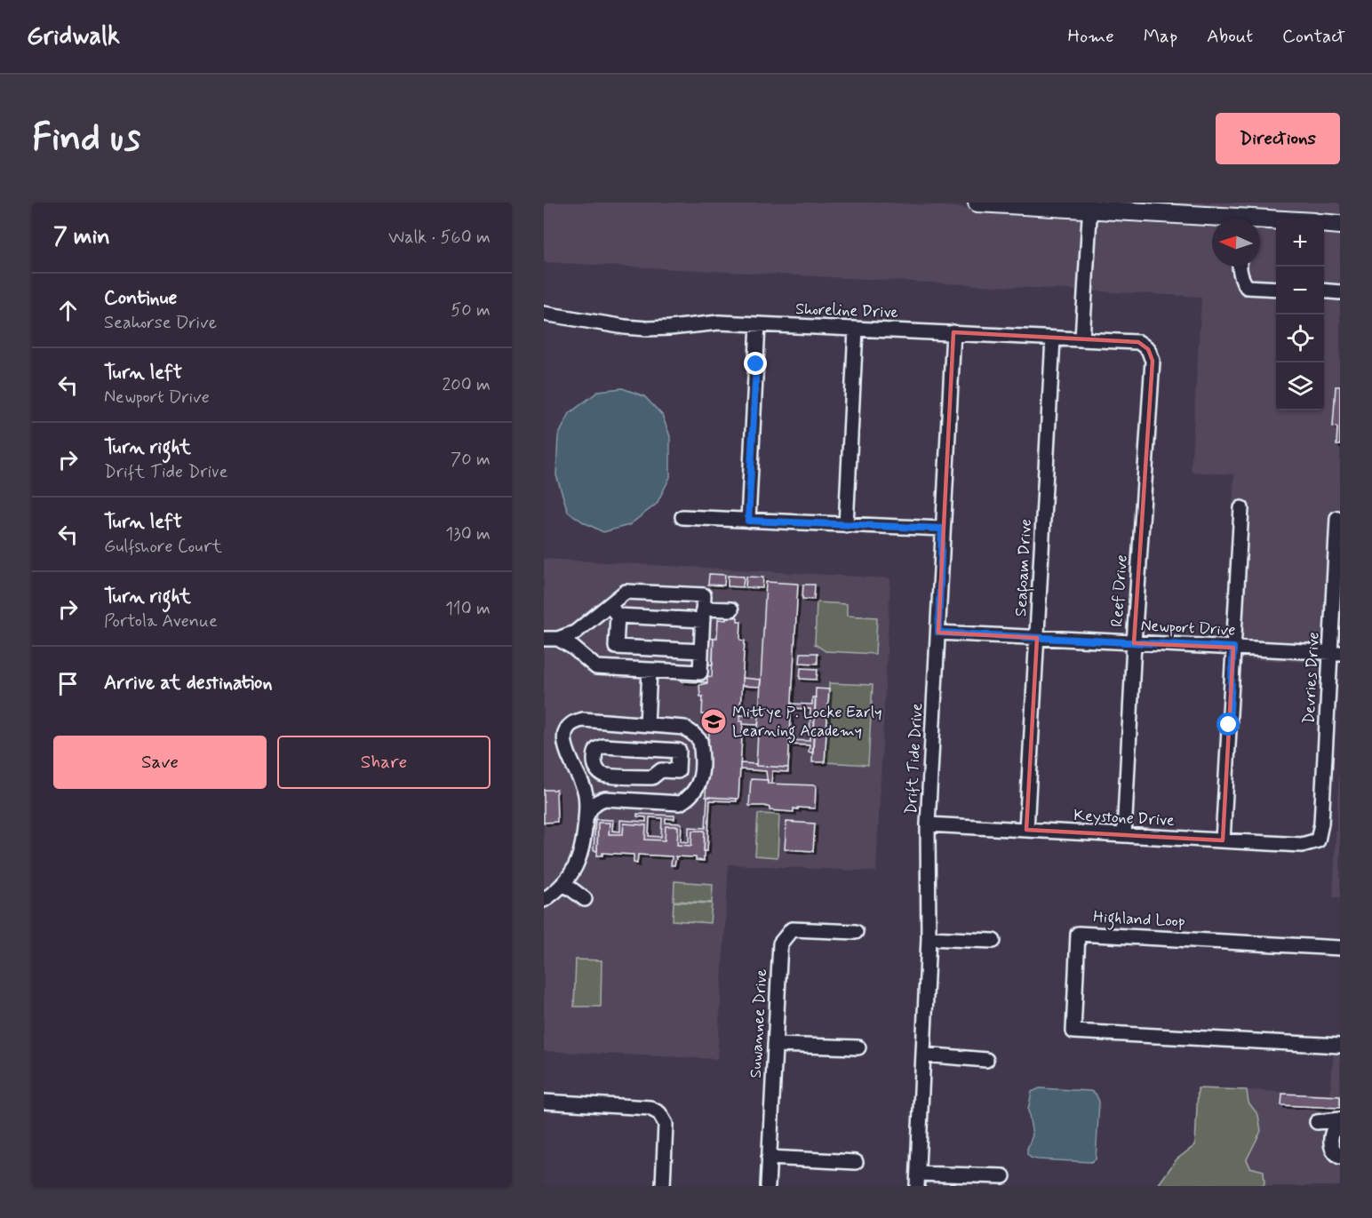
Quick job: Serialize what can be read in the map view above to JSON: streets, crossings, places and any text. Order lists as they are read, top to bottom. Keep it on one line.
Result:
{"streets":{"street":["Shoreline Drive","Seafoam Drive","Reef Drive","Newport Drive","Devries Drive","Drift Tide Drive","Keystone Drive","Highland Loop","Suwannee Drive"]},"crossings":[["Shoreline Drive","Seafoam Drive"],["Shoreline Drive","Reef Drive"],["Shoreline Drive","Drift Tide Drive"],["Seafoam Drive","Newport Drive"],["Seafoam Drive","Keystone Drive"],["Reef Drive","Newport Drive"],["Reef Drive","Keystone Drive"],["Newport Drive","Devries Drive"],["Newport Drive","Drift Tide Drive"],["Devries Drive","Keystone Drive"],["Drift Tide Drive","Keystone Drive"]],"places":{"school or university":["Mittye P. Locke Early Learning Academy"]},"north":"left","page":{"header":"Gridwalk","nav":["Home","Map","About","Contact"],"buttons":["Directions",["Save","Share"]],"title":"Find us","heading":["7 min","Walk · 560 m"],"map_buttons":["+","−"],"list":[["Continue","Seahorse Drive","50 m"],["Turn left","Newport Drive","200 m"],["Turn right","Drift Tide Drive","70 m"],["Turn left","Gulfshore Court","130 m"],["Turn right","Portola Avenue","110 m"],"Arrive at destination"]}}
